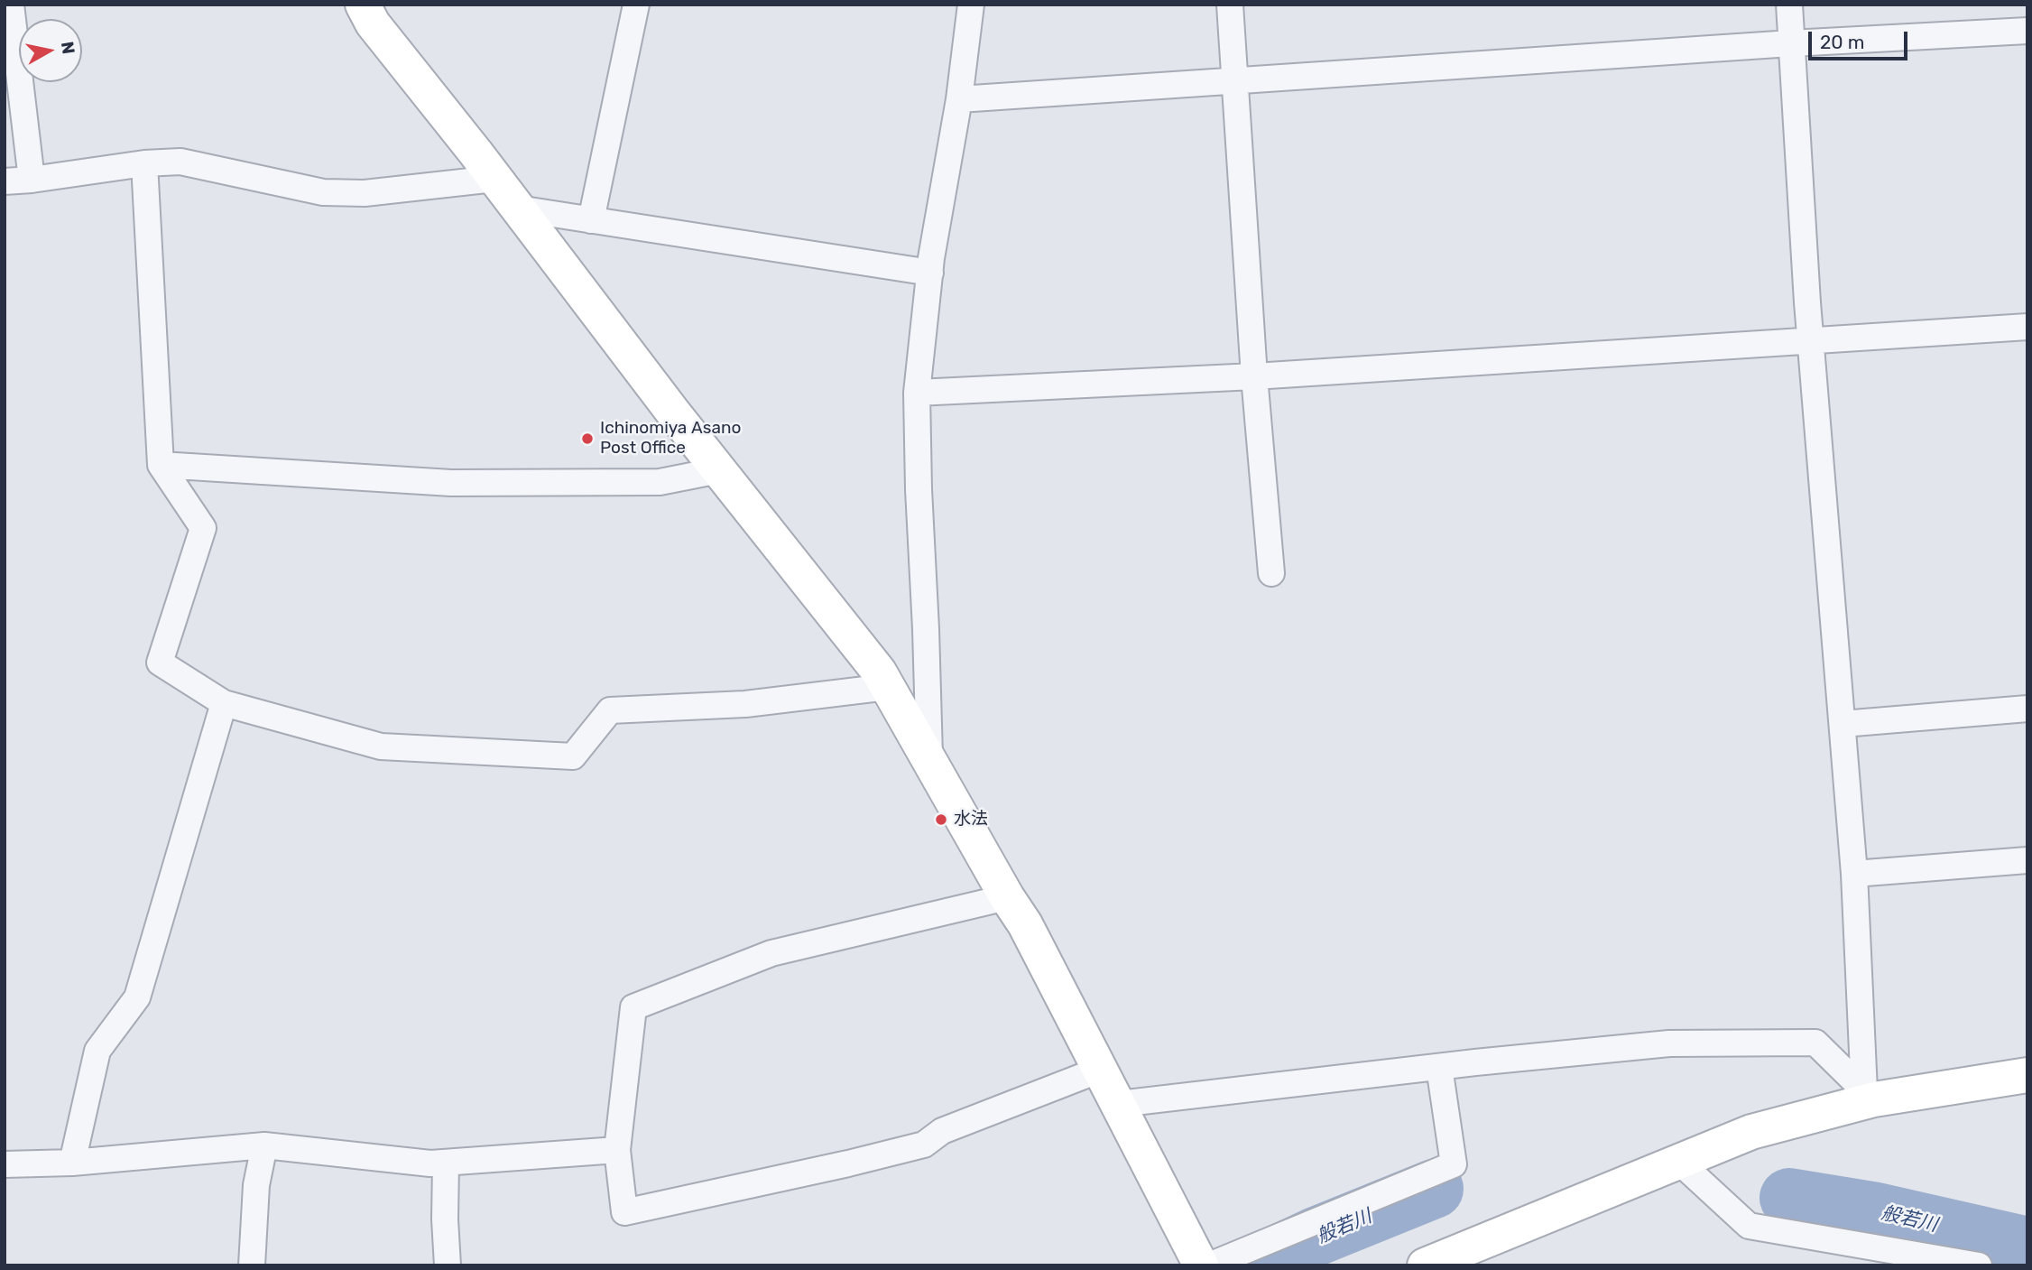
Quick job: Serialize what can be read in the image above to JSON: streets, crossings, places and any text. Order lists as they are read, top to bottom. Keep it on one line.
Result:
{"water":["般若川"],"places":["Ichinomiya Asano Post Office","水法"],"scale_bar":"20 m","north":"right"}
